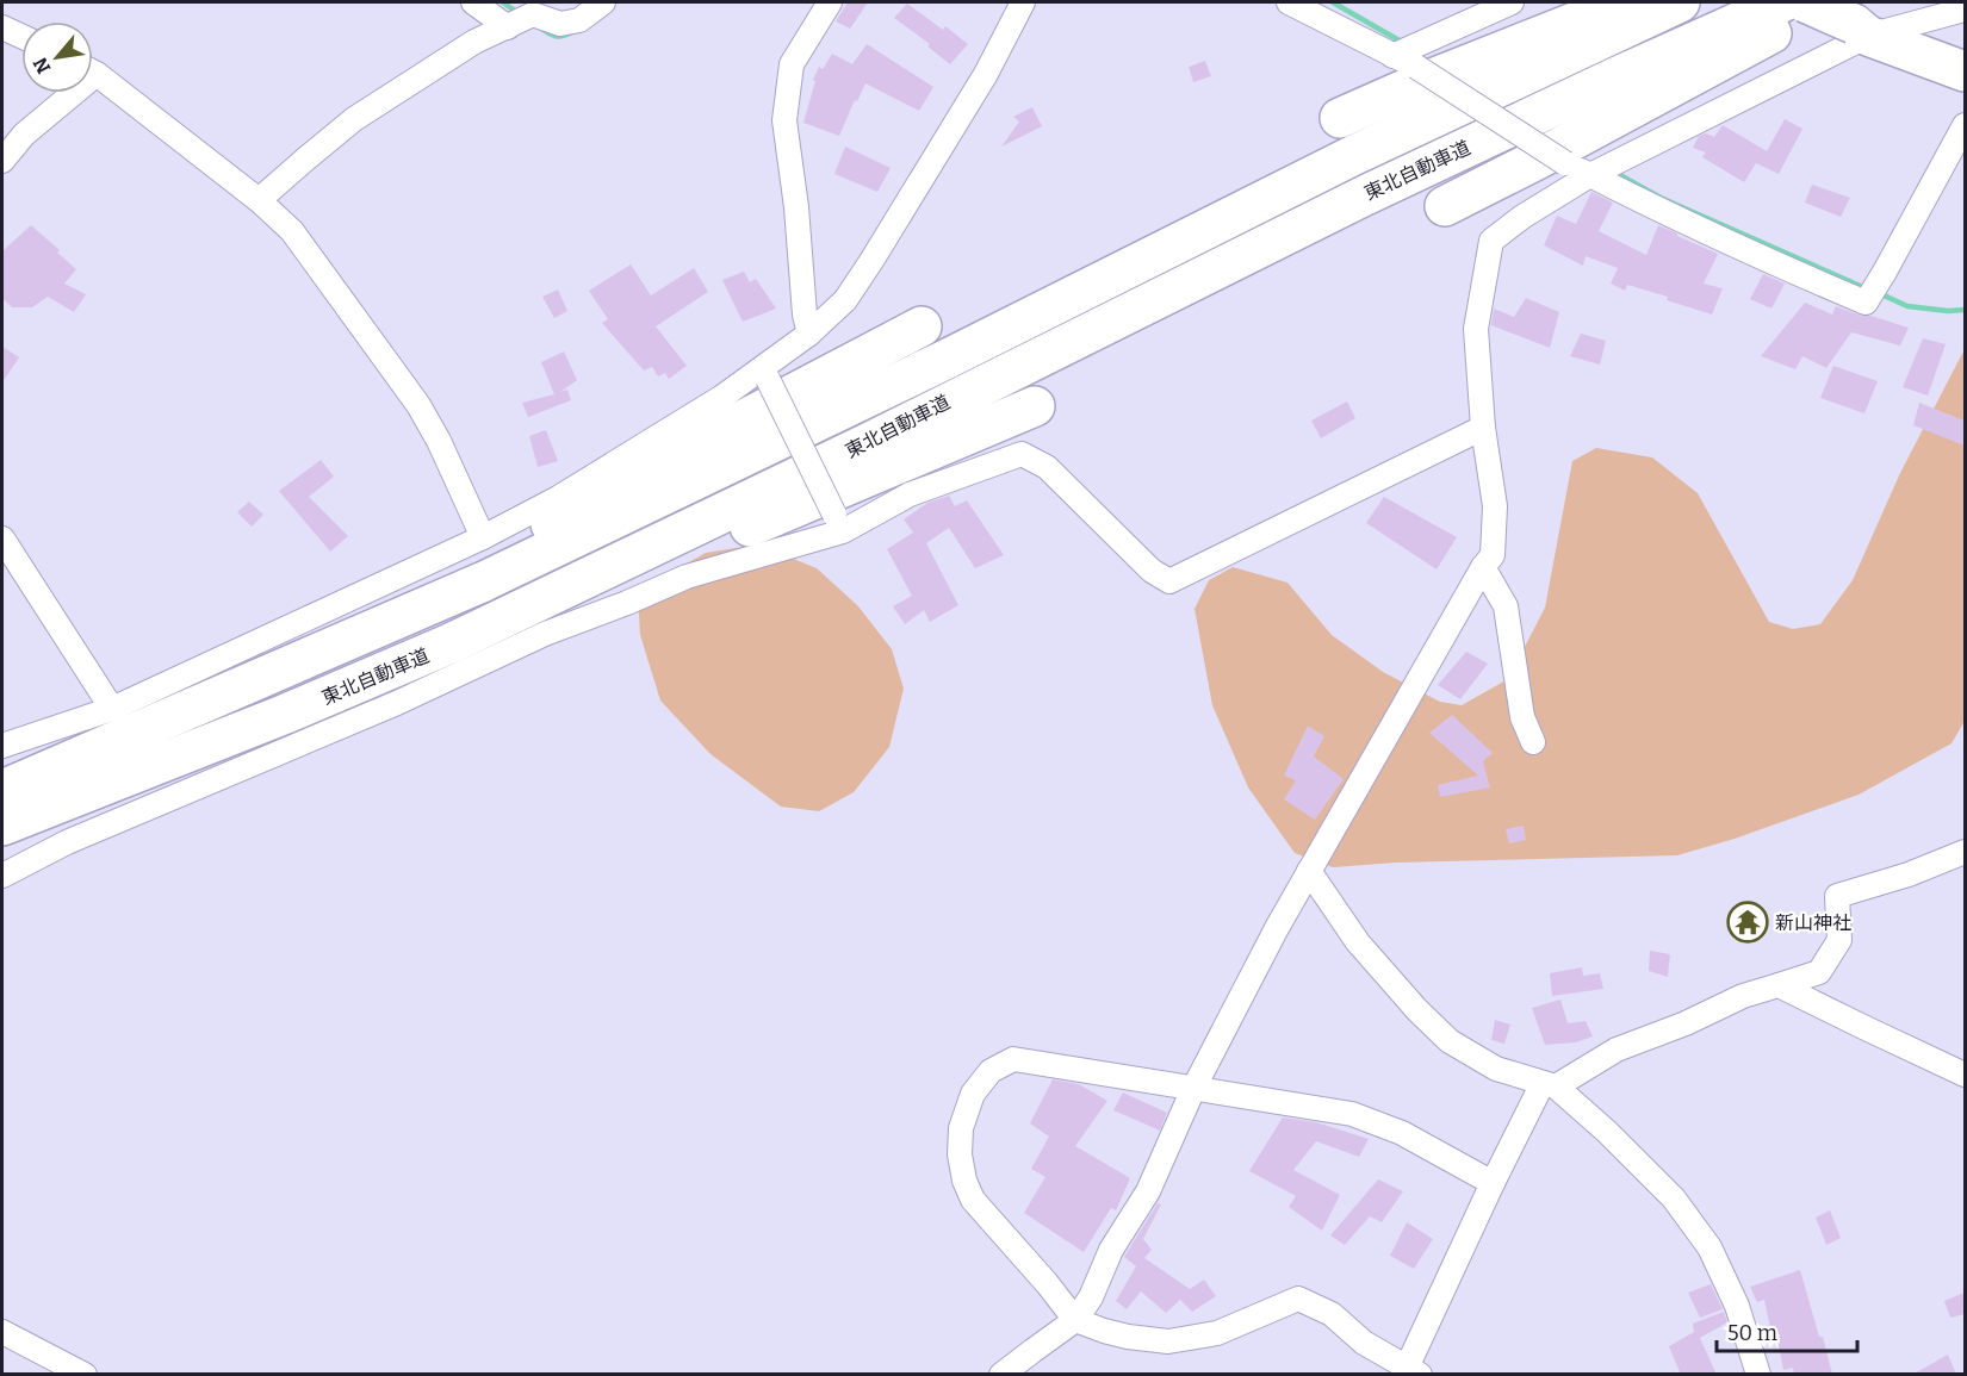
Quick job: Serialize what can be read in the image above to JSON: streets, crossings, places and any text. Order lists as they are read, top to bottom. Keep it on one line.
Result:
{"streets":{"highway":["東北自動車道"]},"places":{"temple":["新山神社"]},"scale_bar":"50 m","north":"bottom left"}
